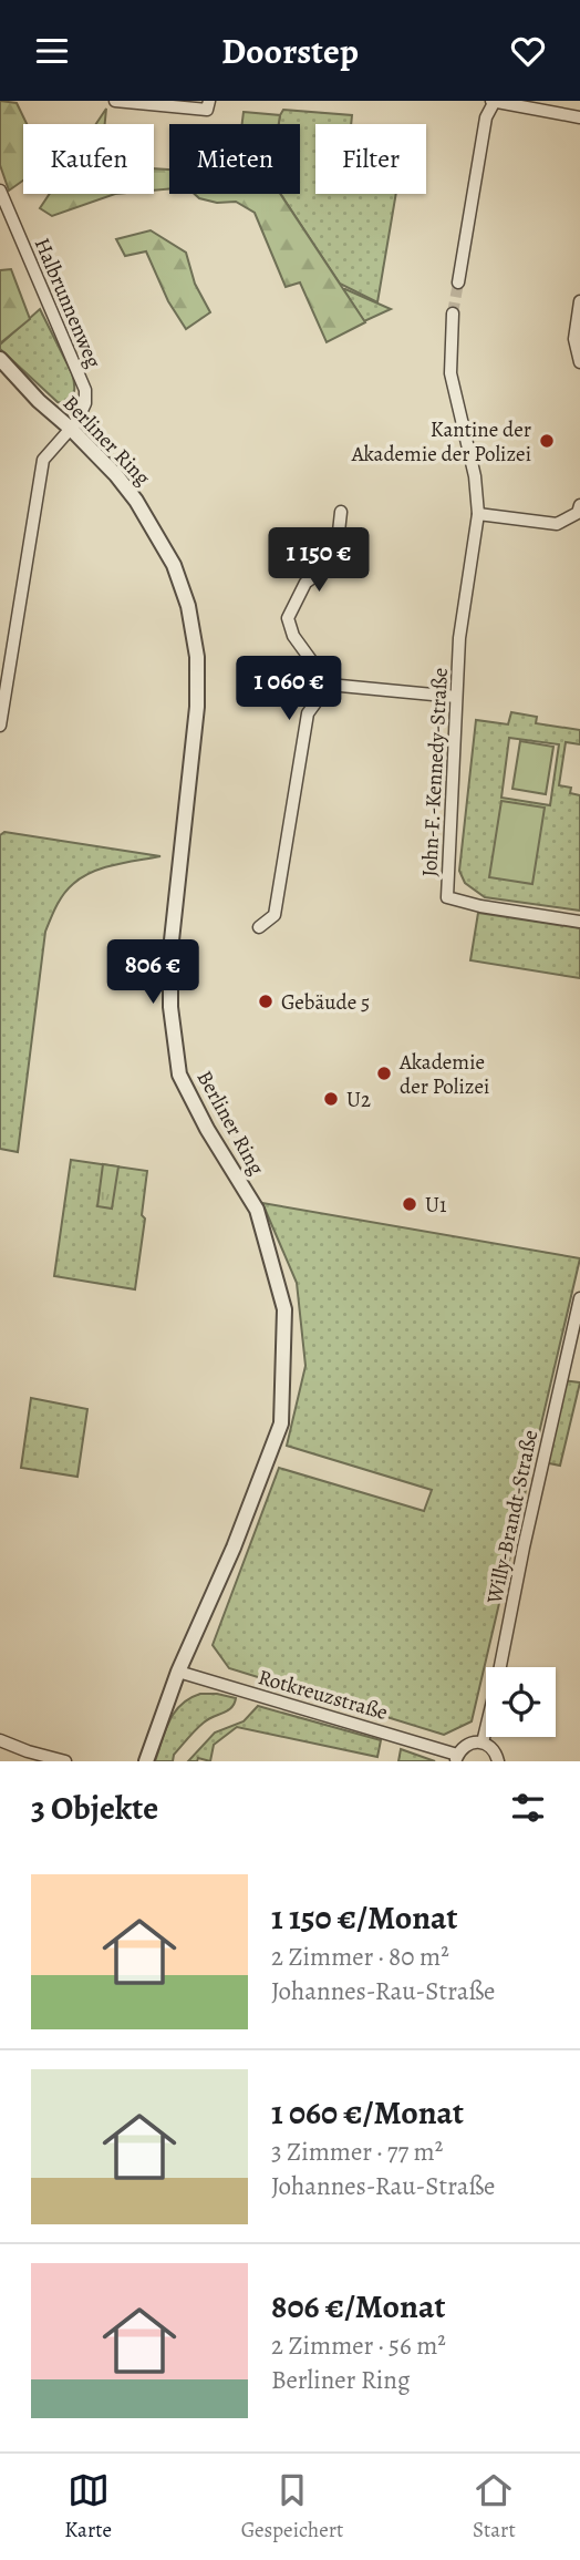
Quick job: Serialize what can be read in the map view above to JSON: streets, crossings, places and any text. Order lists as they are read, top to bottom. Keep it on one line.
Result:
{"streets":{"street":["Halbrunnenweg","Berliner Ring","John-F.-Kennedy-Straße","Willy-Brandt-Straße","Rotkreuzstraße"]},"crossings":[["Halbrunnenweg","Berliner Ring"],["Berliner Ring","Rotkreuzstraße"]],"places":["Kantine der Akademie der Polizei","Gebäude 5","Akademie der Polizei","U2","U1"],"page":{"header":"Doorstep","chip":["Kaufen","Mieten","Filter"],"price":["1 150 €","1 060 €","806 €"],"heading":"3 Objekte","list":[{"name":"1 150 €/Monat","note":"2 Zimmer · 80 m² · Johannes-Rau-Straße"},{"name":"1 060 €/Monat","note":"3 Zimmer · 77 m² · Johannes-Rau-Straße"},{"name":"806 €/Monat","note":"2 Zimmer · 56 m² · Berliner Ring"}],"tabs":["Karte","Gespeichert","Start"]}}
